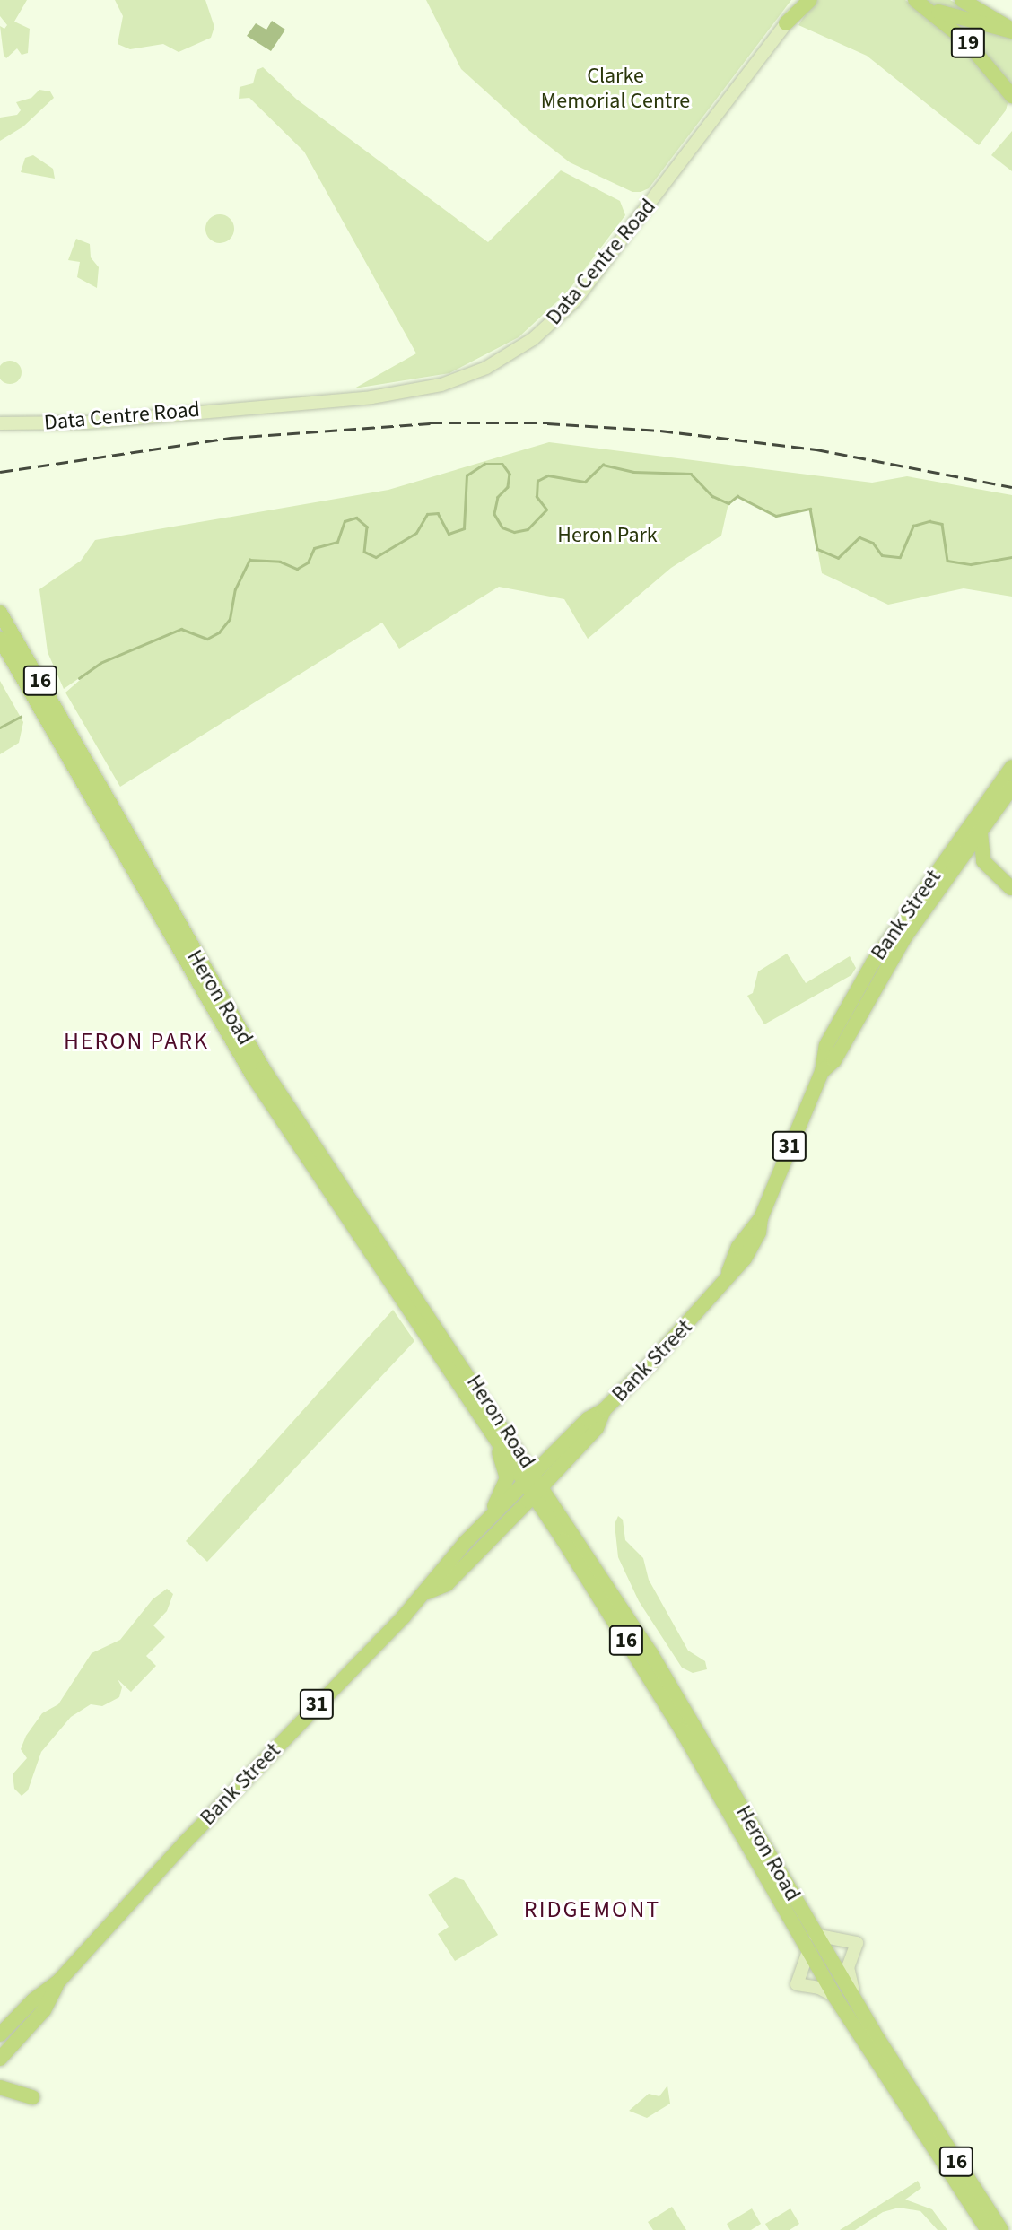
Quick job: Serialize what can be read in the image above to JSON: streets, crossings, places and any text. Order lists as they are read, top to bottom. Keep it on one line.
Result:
{"streets":{"main road":["19","Data Centre Road","16","Bank Street","Heron Road","31"]},"crossings":[["Bank Street","Heron Road"]],"districts":["HERON PARK","RIDGEMONT"],"parks":["Clarke Memorial Centre","Heron Park"]}
